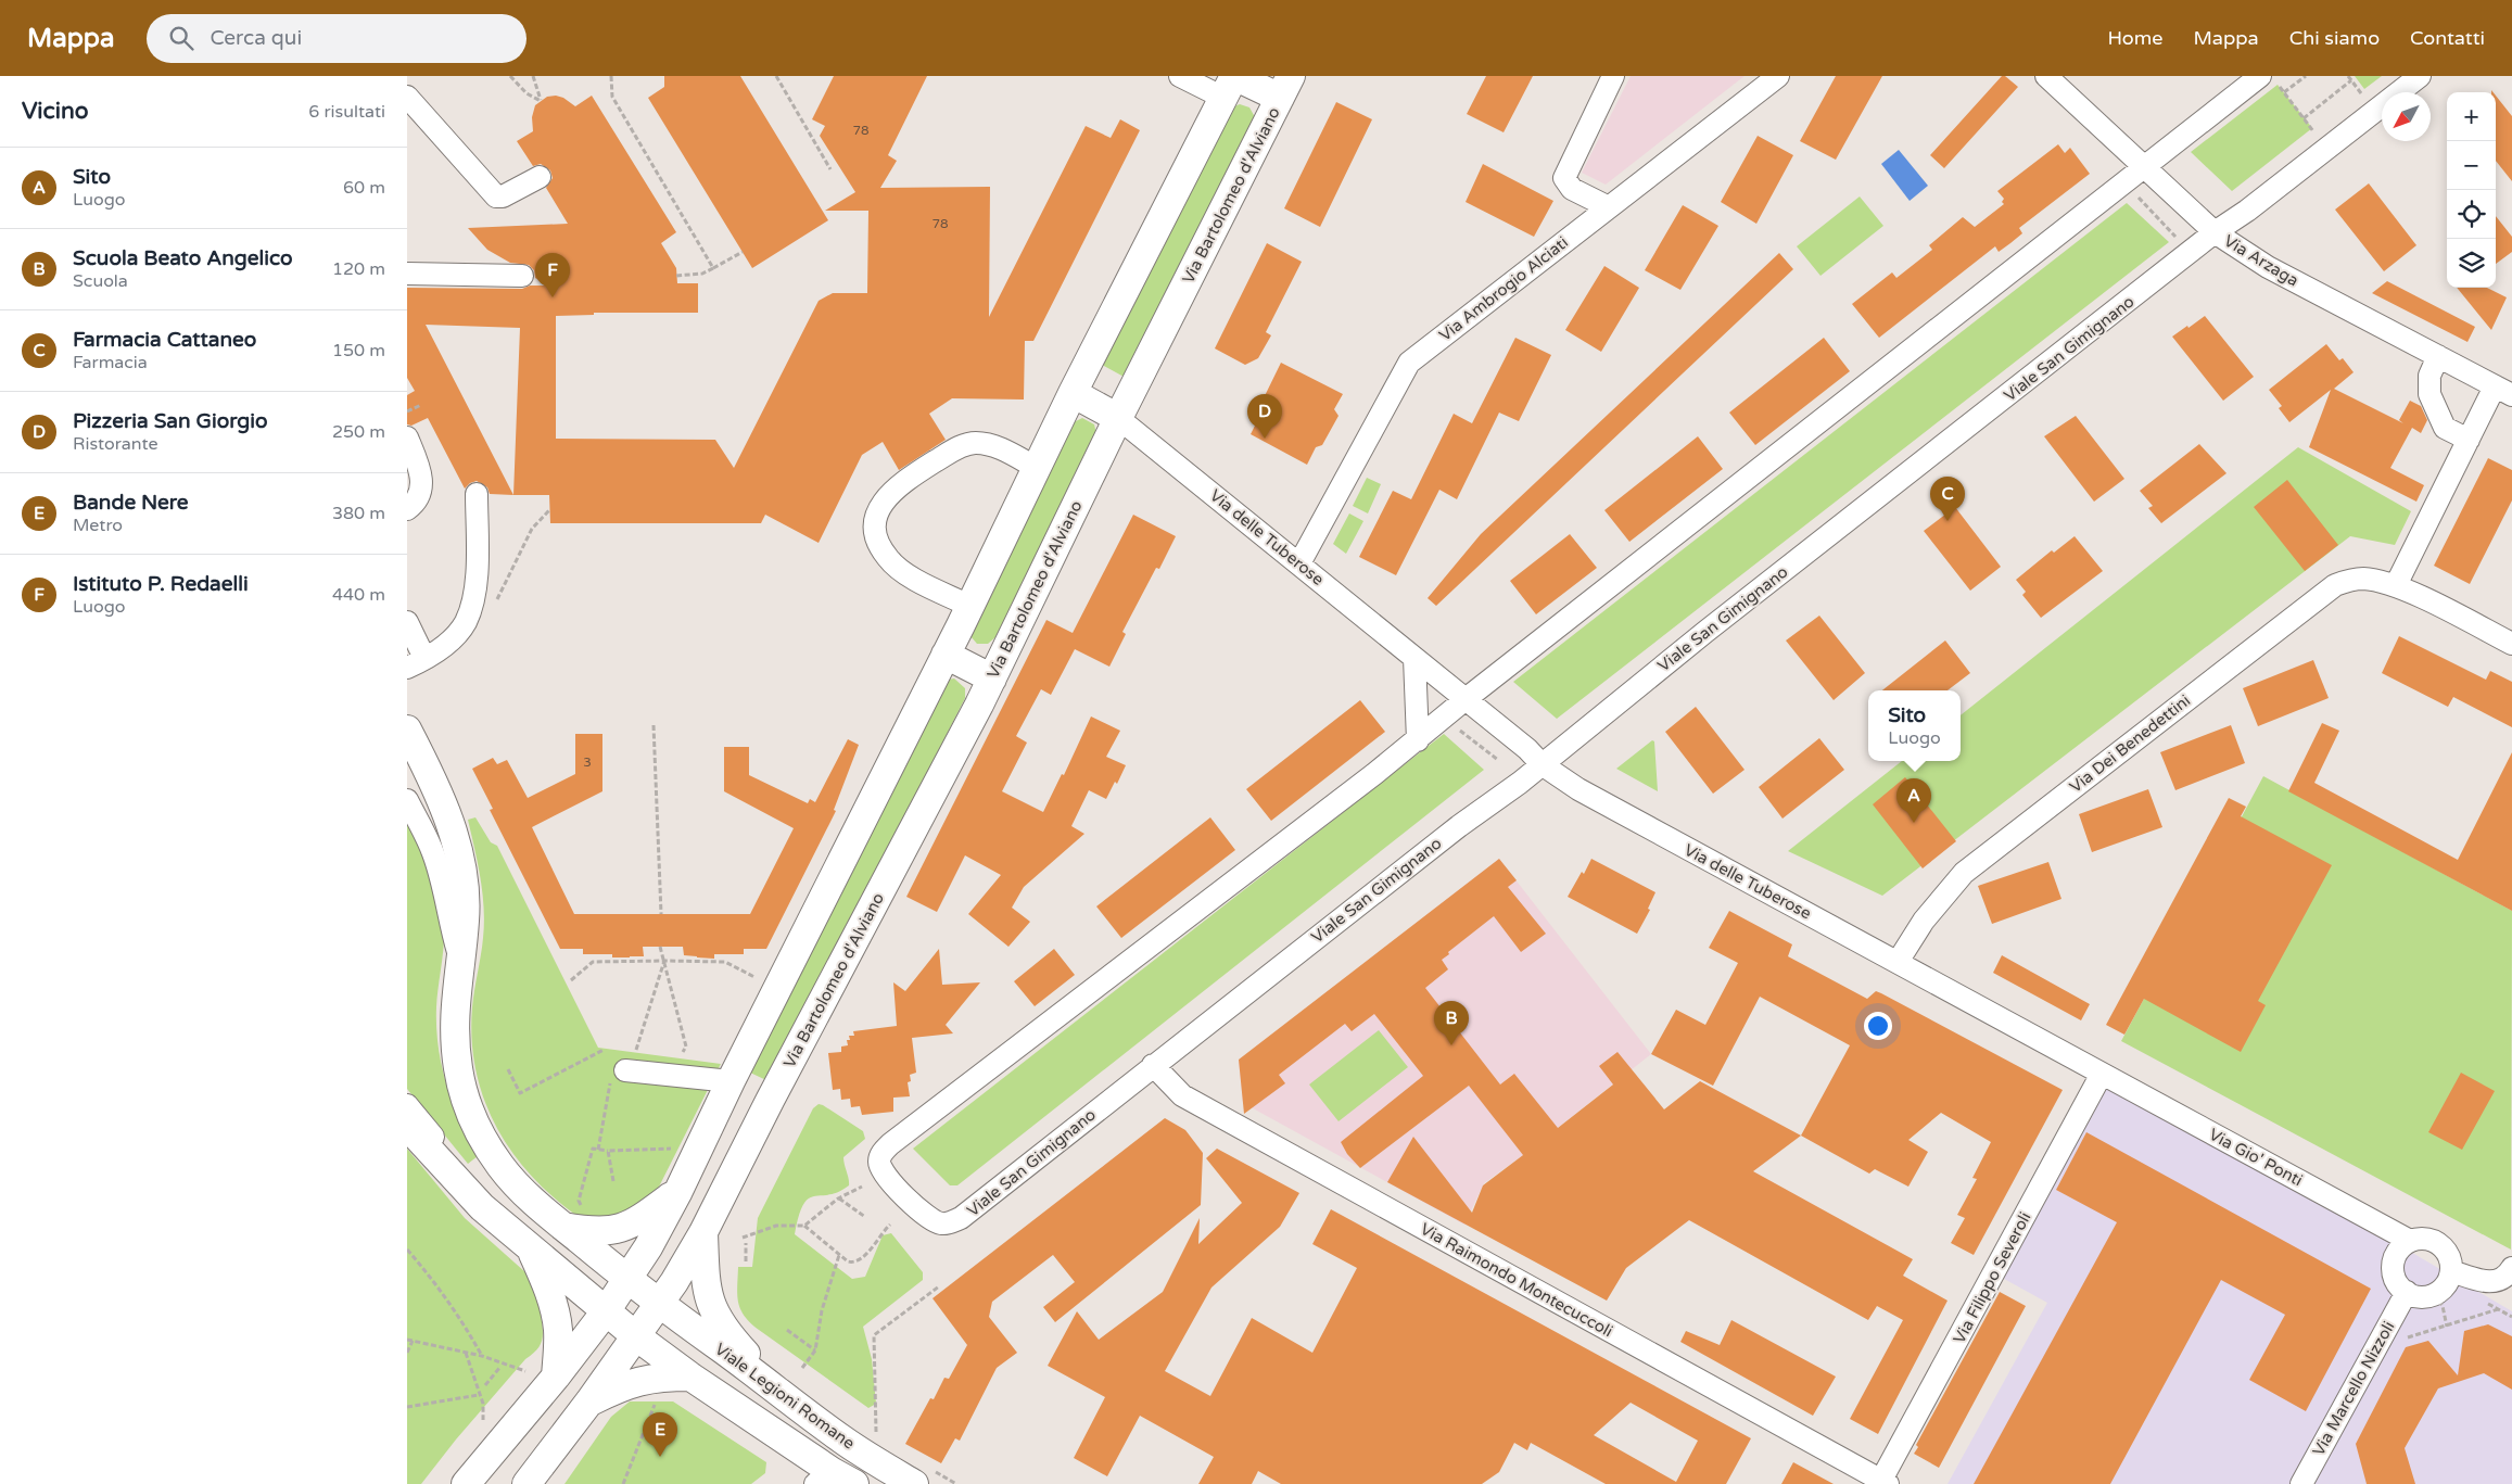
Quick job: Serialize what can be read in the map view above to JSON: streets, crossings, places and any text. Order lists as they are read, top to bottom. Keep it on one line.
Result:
{"streets":{"main road":["Via Bartolomeo d'Alviano","Viale Legioni Romane"],"street":["Via Arzaga","Via Ambrogio Alciati","Viale San Gimignano","Via delle Tuberose","Via Dei Benedettini","Via Gio' Ponti","Via Filippo Severoli","Via Raimondo Montecuccoli","Via Marcello Nizzoli"]},"crossings":[["Via Bartolomeo d'Alviano","Via delle Tuberose"],["Via Arzaga","Viale San Gimignano"],["Via Ambrogio Alciati","Via delle Tuberose"],["Viale San Gimignano","Via delle Tuberose"],["Viale San Gimignano","Via Raimondo Montecuccoli"],["Via delle Tuberose","Via Dei Benedettini"],["Via delle Tuberose","Via Gio' Ponti"],["Via delle Tuberose","Via Filippo Severoli"],["Via Gio' Ponti","Via Filippo Severoli"],["Via Gio' Ponti","Via Marcello Nizzoli"],["Via Filippo Severoli","Via Raimondo Montecuccoli"]],"house_numbers":["78","78","3"],"north":"bottom left","page":{"header":"Mappa","search":"Cerca qui","nav":["Home","Mappa","Chi siamo","Contatti"],"heading":["Vicino","6 risultati"],"map_buttons":["+","−"],"list":[{"mark":"A","name":"Sito","note":"Luogo","value":"60 m"},{"mark":"B","name":"Scuola Beato Angelico","note":"Scuola","value":"120 m"},{"mark":"C","name":"Farmacia Cattaneo","note":"Farmacia","value":"150 m"},{"mark":"D","name":"Pizzeria San Giorgio","note":"Ristorante","value":"250 m"},{"mark":"E","name":"Bande Nere","note":"Metro","value":"380 m"},{"mark":"F","name":"Istituto P. Redaelli","note":"Luogo","value":"440 m"}],"pins":["F","D","C","A","B","E"],"popup":["Sito","Luogo"]}}
